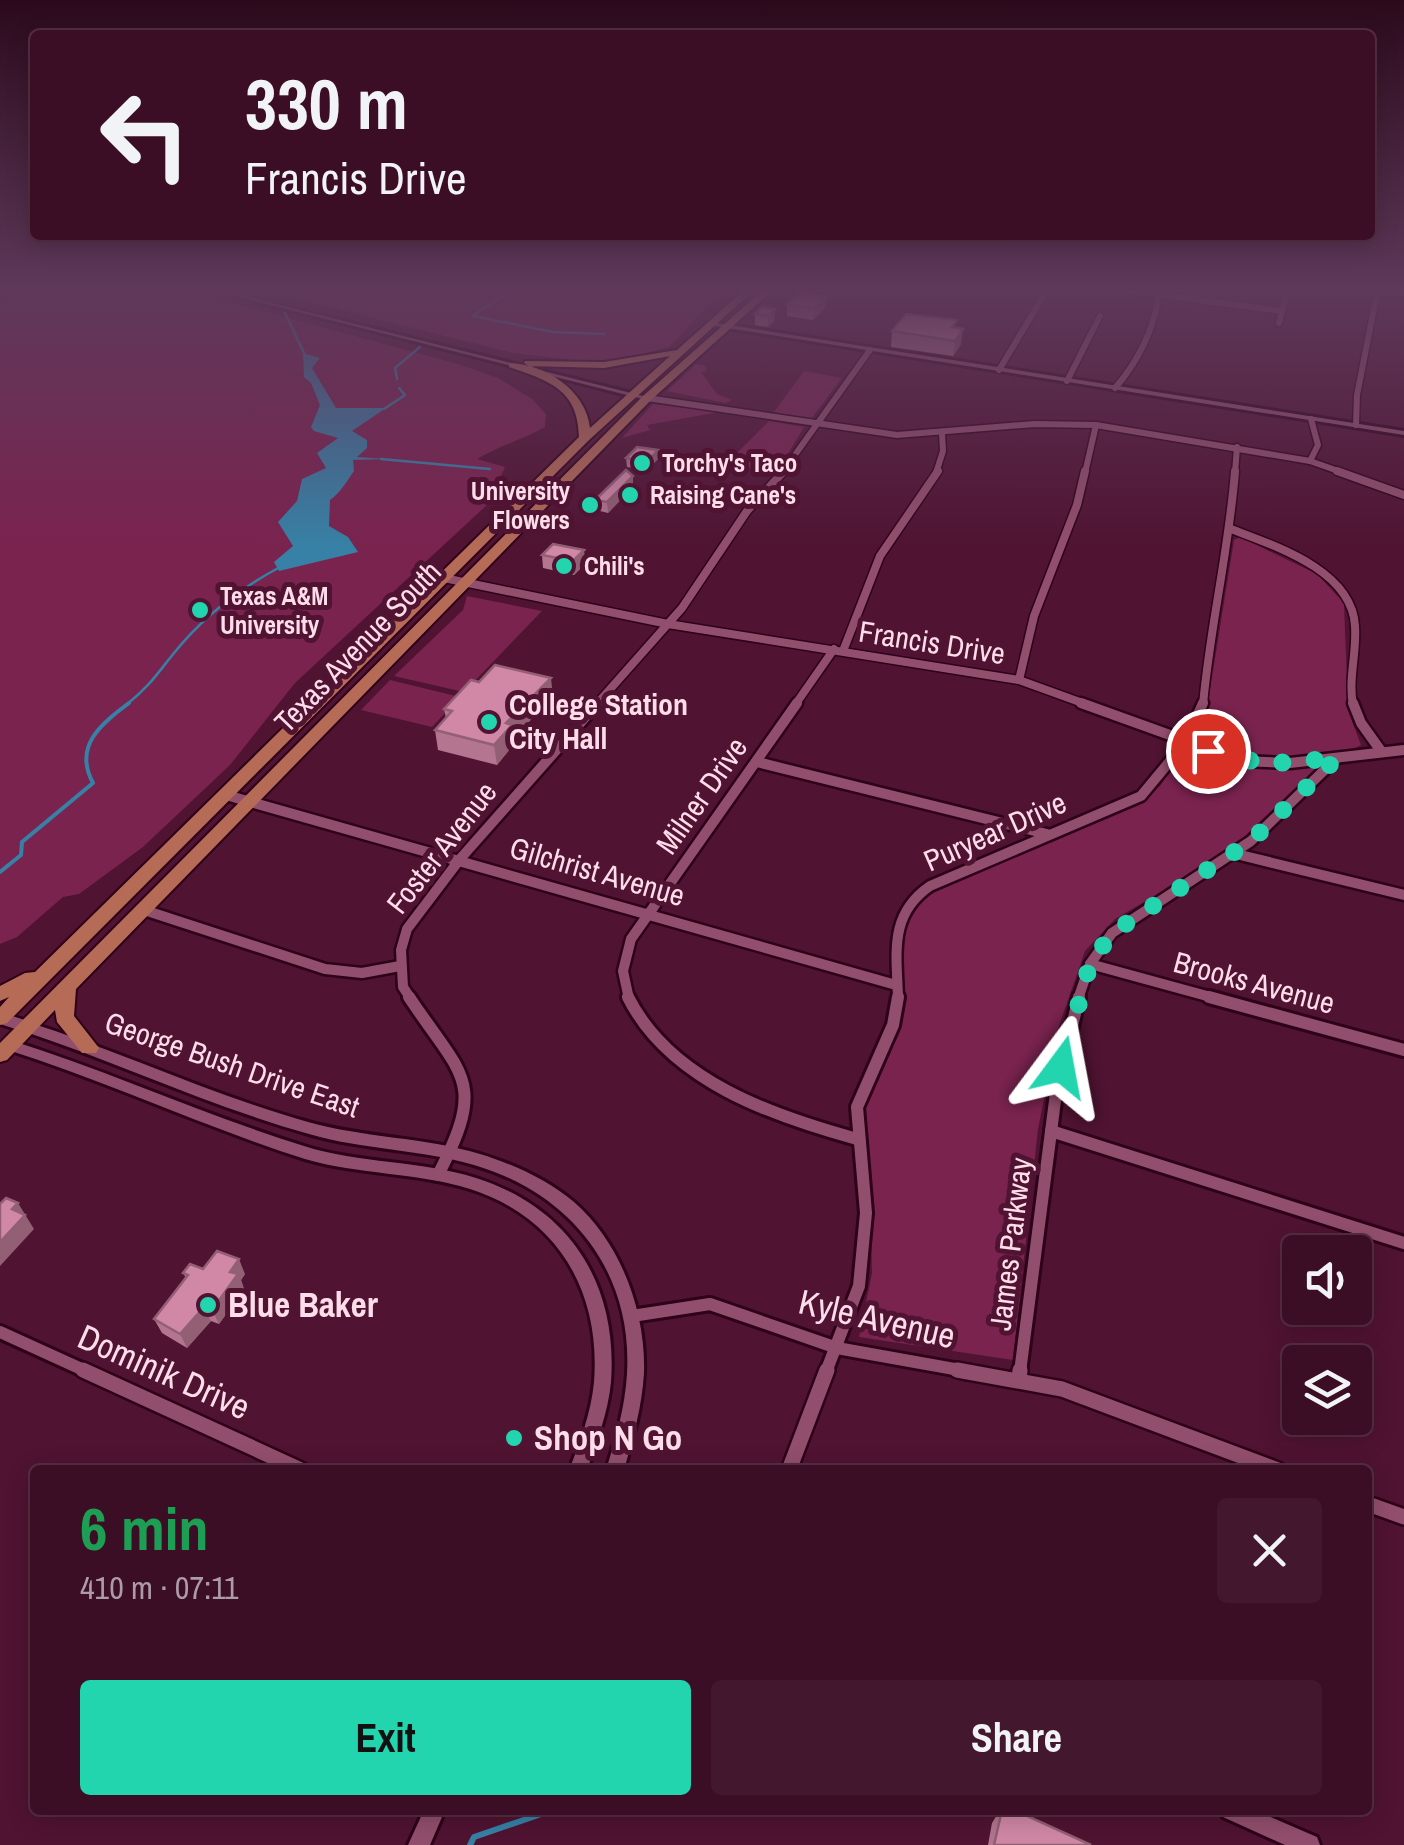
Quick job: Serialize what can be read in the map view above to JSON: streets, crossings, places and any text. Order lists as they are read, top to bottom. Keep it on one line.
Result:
{"streets":{"main road":["Texas Avenue South","George Bush Drive East"],"street":["Francis Drive","Milner Drive","Puryear Drive","Foster Avenue","Gilchrist Avenue","Brooks Avenue","James Parkway","Kyle Avenue","Dominik Drive"]},"crossings":[["Francis Drive","Texas Avenue South"],["Francis Drive","Milner Drive"],["Francis Drive","Puryear Drive"],["Francis Drive","Foster Avenue"],["Francis Drive","James Parkway"],["Texas Avenue South","Gilchrist Avenue"],["Texas Avenue South","George Bush Drive East"],["Milner Drive","Puryear Drive"],["Milner Drive","Gilchrist Avenue"],["Puryear Drive","Gilchrist Avenue"],["Puryear Drive","Kyle Avenue"],["Foster Avenue","Gilchrist Avenue"],["Brooks Avenue","James Parkway"],["George Bush Drive East","Kyle Avenue"],["James Parkway","Kyle Avenue"]],"places":["Torchy's Taco","Raising Cane's","University Flowers","Chili's","Texas A&M University","College Station City Hall","Blue Baker","Shop N Go"],"page":{"turn":["330 m","Francis Drive"],"heading":["6 min","410 m · 07:11"],"buttons":["Exit","Share"]}}
